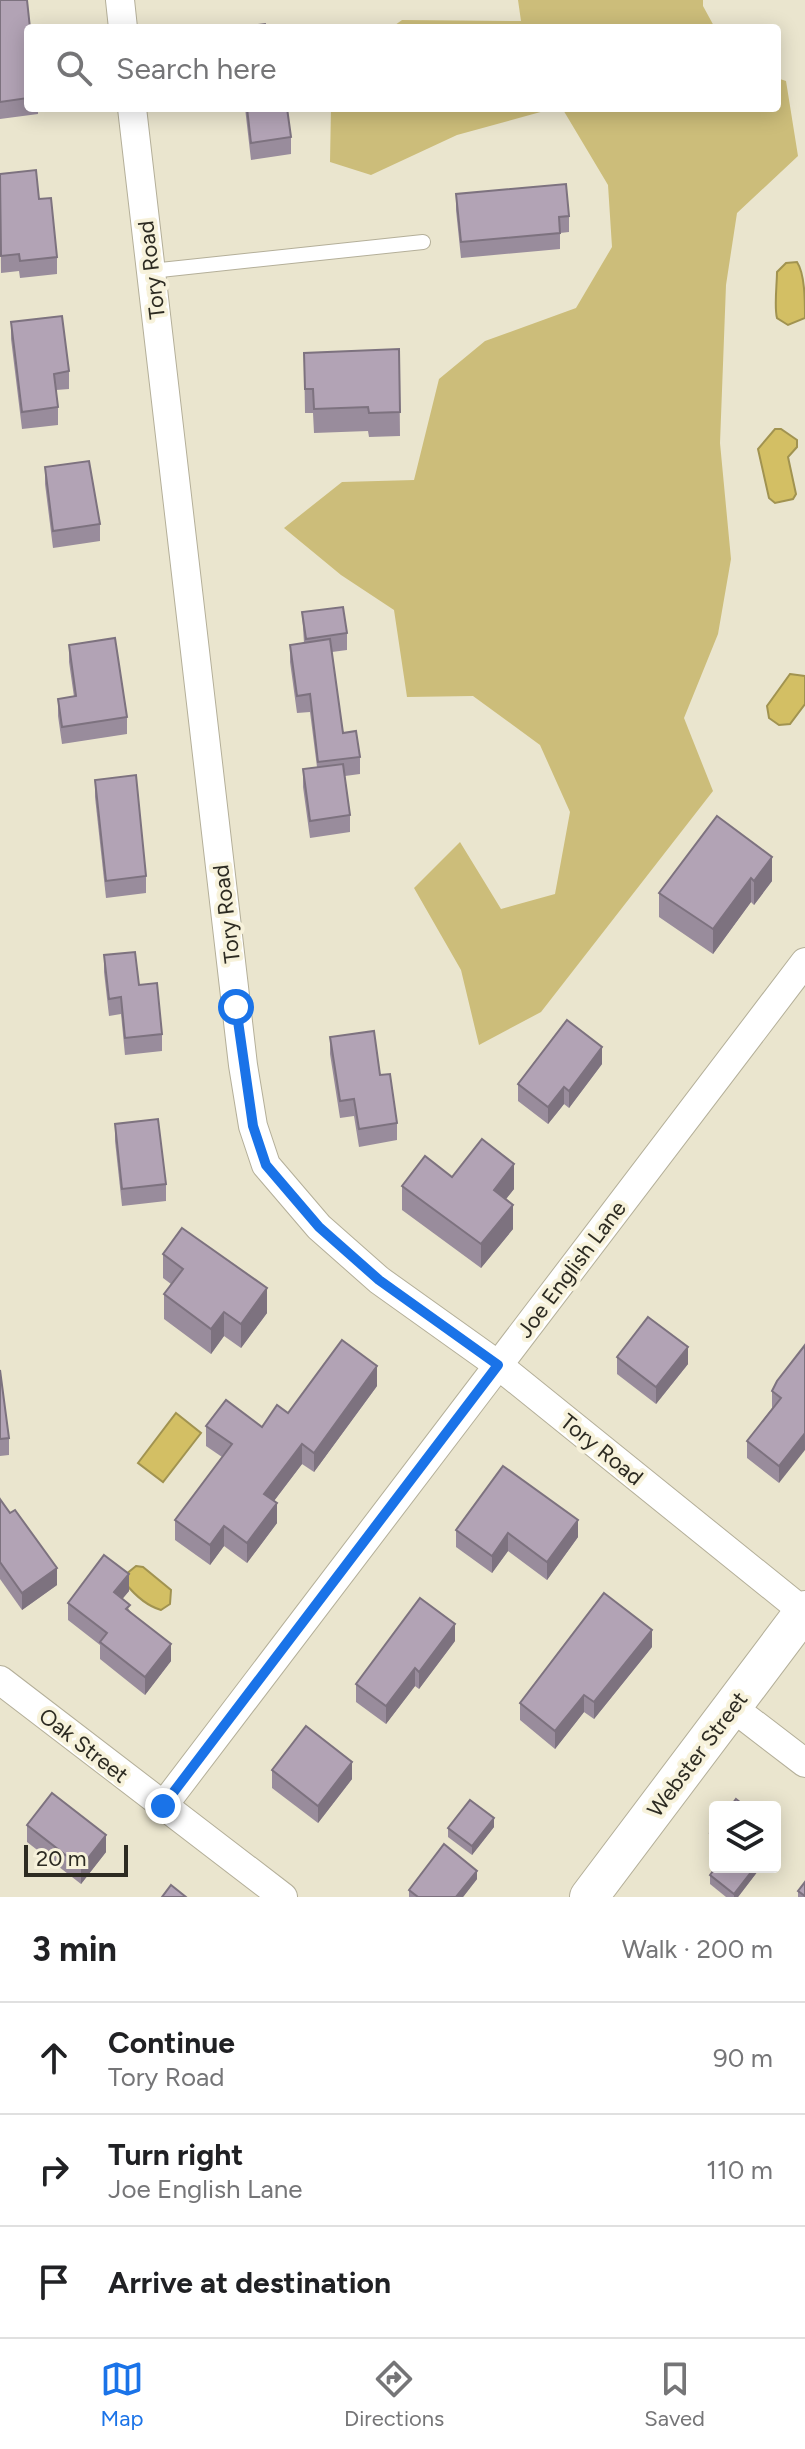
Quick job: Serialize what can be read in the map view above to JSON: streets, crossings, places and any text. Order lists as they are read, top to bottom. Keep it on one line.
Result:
{"streets":{"street":["Tory Road","Joe English Lane","Oak Street","Webster Street"]},"crossings":[["Tory Road","Joe English Lane"],["Tory Road","Webster Street"],["Joe English Lane","Oak Street"]],"scale_bar":"20 m","page":{"search":"Search here","scale":"20 m","heading":["3 min","Walk · 200 m"],"list":[["Continue","Tory Road","90 m"],["Turn right","Joe English Lane","110 m"],"Arrive at destination"],"nav":["Map","Directions","Saved"]}}
